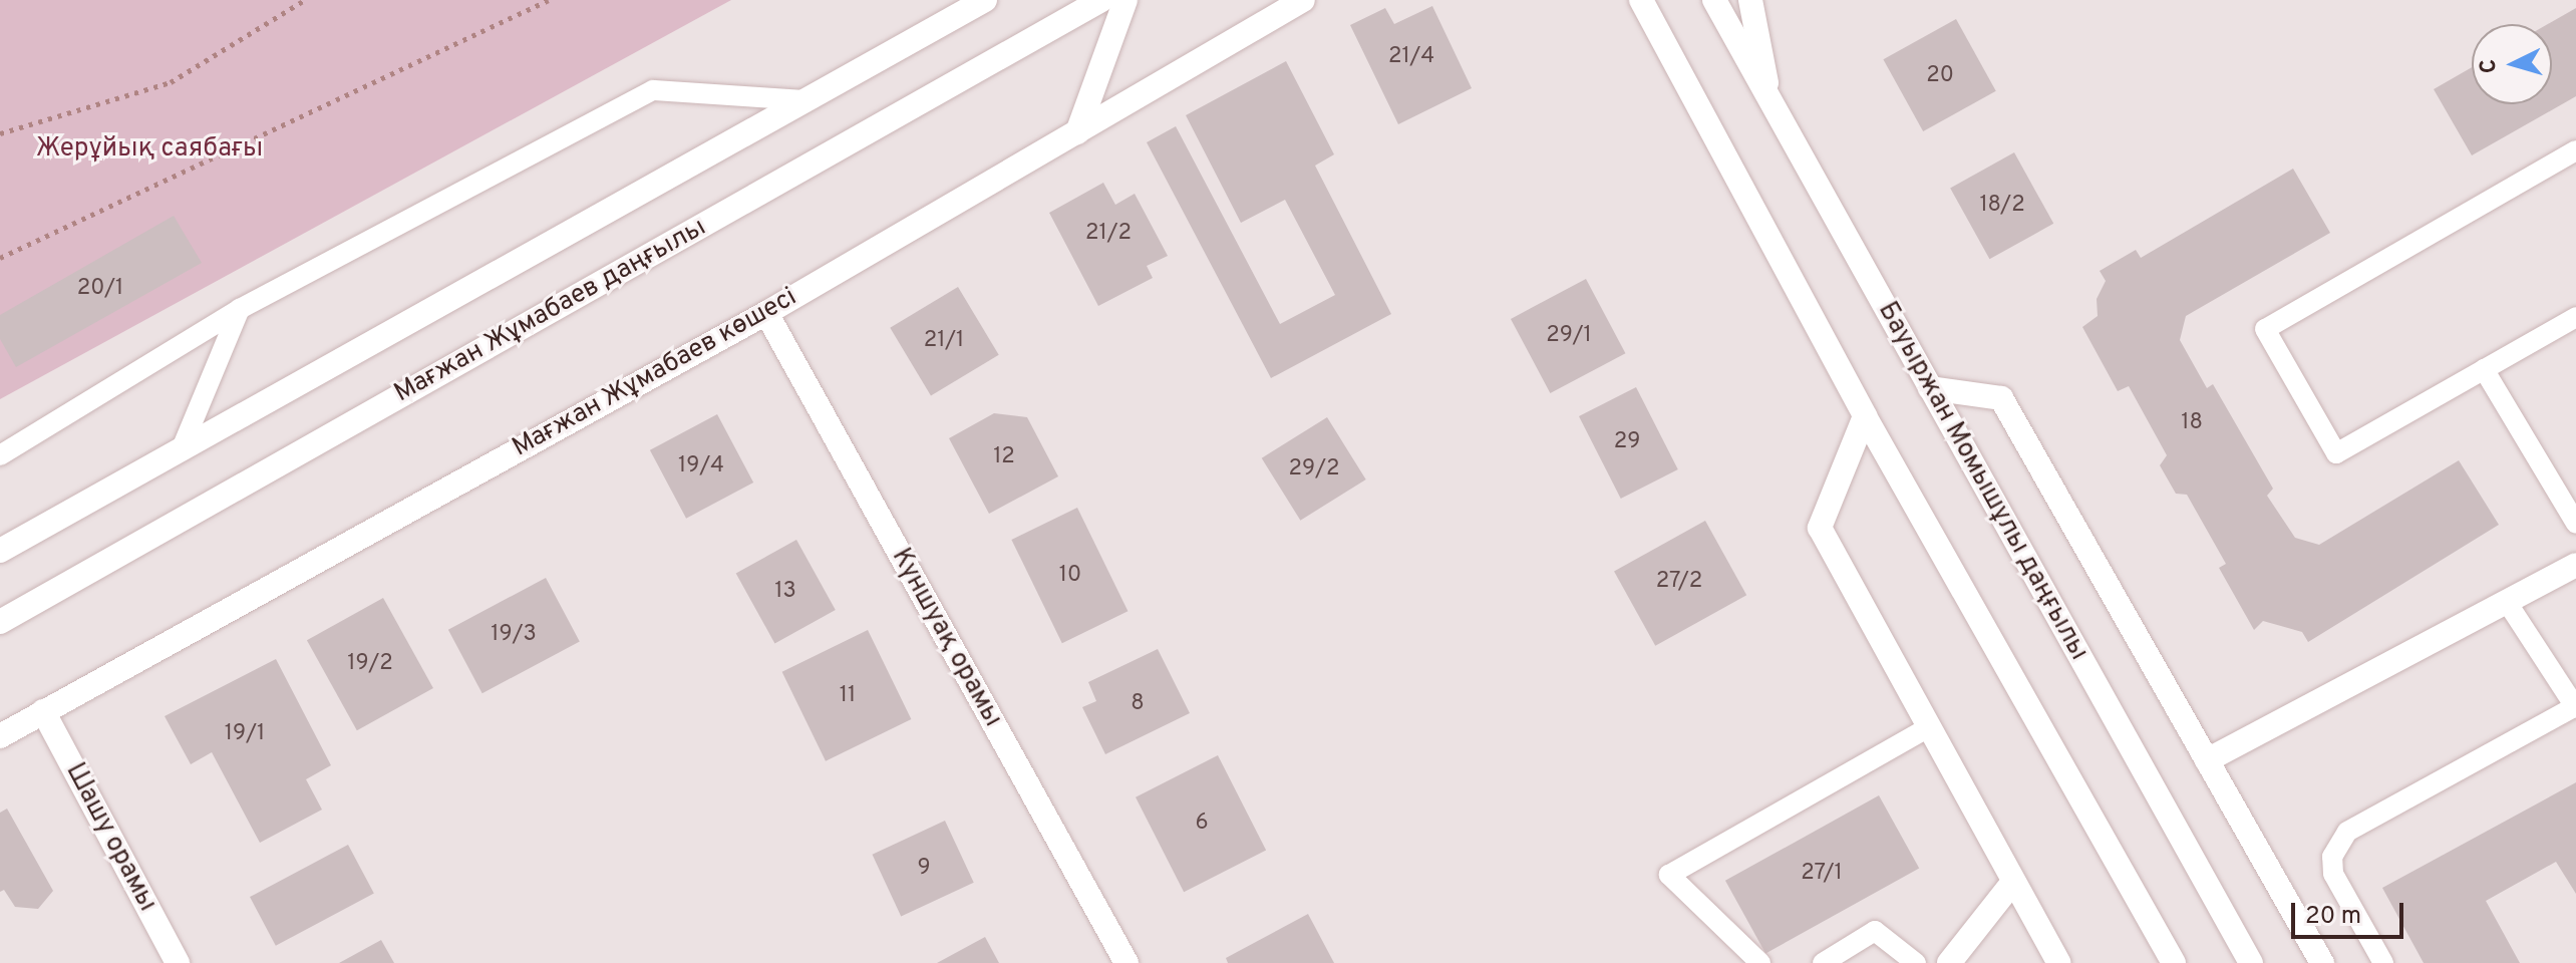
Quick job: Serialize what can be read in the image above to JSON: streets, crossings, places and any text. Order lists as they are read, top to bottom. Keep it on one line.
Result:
{"streets":{"main road":["Мағжан Жұмабаев даңғылы","Мағжан Жұмабаев көшесі","Бауыржан Момышұлы даңғылы","Күншуақ орамы","Шашу орамы"]},"crossings":[["Мағжан Жұмабаев көшесі","Күншуақ орамы"],["Мағжан Жұмабаев көшесі","Шашу орамы"]],"parks":["Жерұйық саябағы"],"house_numbers":["21/4","20","18/2","21/2","20/1","29/1","21/1","18","29","12","19/4","29/2","10","27/2","13","19/3","19/2","11","8","19/1","6","9","27/1"],"scale_bar":"20 m","north":"left"}
